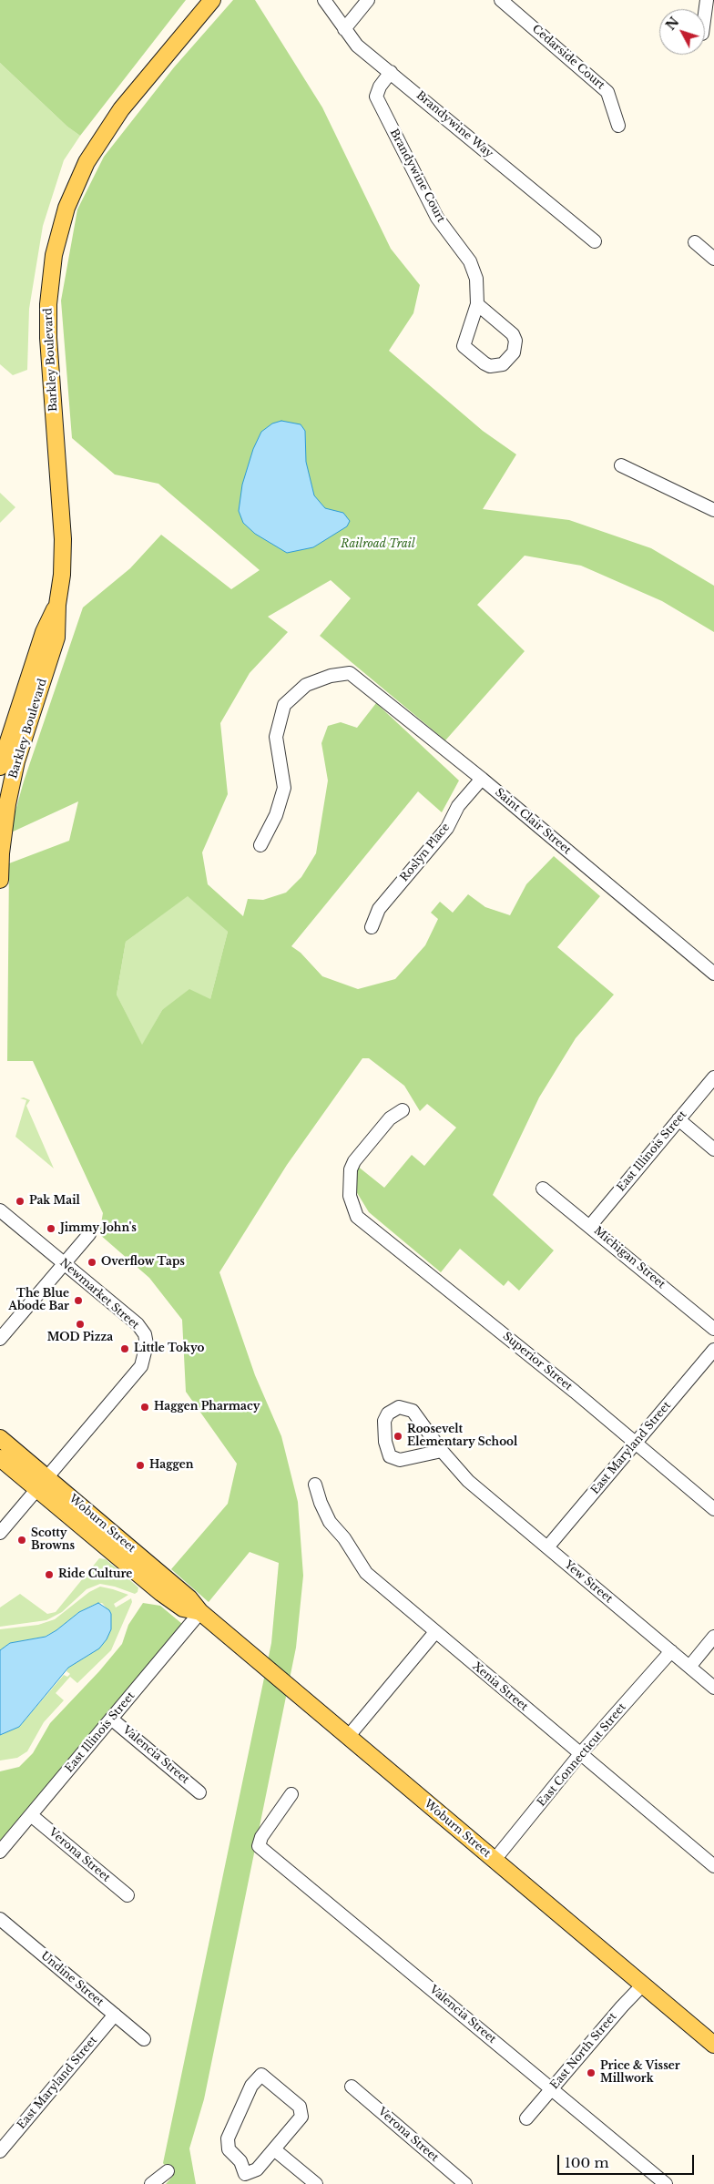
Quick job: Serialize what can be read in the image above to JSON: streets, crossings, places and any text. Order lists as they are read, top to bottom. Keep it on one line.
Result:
{"streets":{"main road":["Barkley Boulevard","Woburn Street"],"street":["Cedarside Court","Brandywine Way","Brandywine Court","Saint Clair Street","Roslyn Place","East Illinois Street","Michigan Street","Newmarket Street","Superior Street","East Maryland Street","Yew Street","Xenia Street","Valencia Street","East Connecticut Street","Verona Street","Undine Street","East North Street"]},"crossings":[["Brandywine Way","Brandywine Court"],["Saint Clair Street","Roslyn Place"],["East Illinois Street","Michigan Street"],["East Illinois Street","Woburn Street"],["East Illinois Street","Valencia Street"],["East Illinois Street","Verona Street"],["Newmarket Street","Woburn Street"],["Superior Street","East Maryland Street"],["East Maryland Street","Yew Street"],["East Maryland Street","Undine Street"],["Woburn Street","East Connecticut Street"],["Woburn Street","East North Street"],["Yew Street","East Connecticut Street"],["Xenia Street","East Connecticut Street"],["Valencia Street","East North Street"]],"parks":["Railroad Trail"],"places":["Pak Mail","Jimmy John's","Overflow Taps","The Blue Abode Bar","MOD Pizza","Little Tokyo","Haggen Pharmacy","Roosevelt Elementary School","Haggen","Scotty Browns","Ride Culture","Price & Visser Millwork"],"scale_bar":"100 m","north":"top left"}
